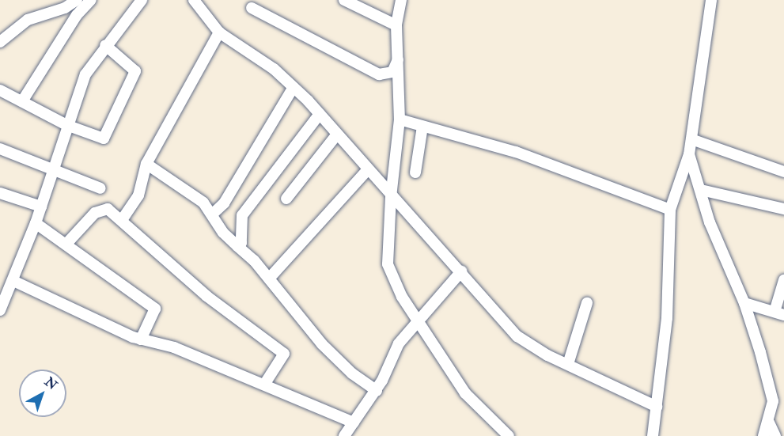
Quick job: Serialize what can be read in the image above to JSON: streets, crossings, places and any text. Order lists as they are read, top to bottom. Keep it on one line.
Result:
{"north":"top right"}
